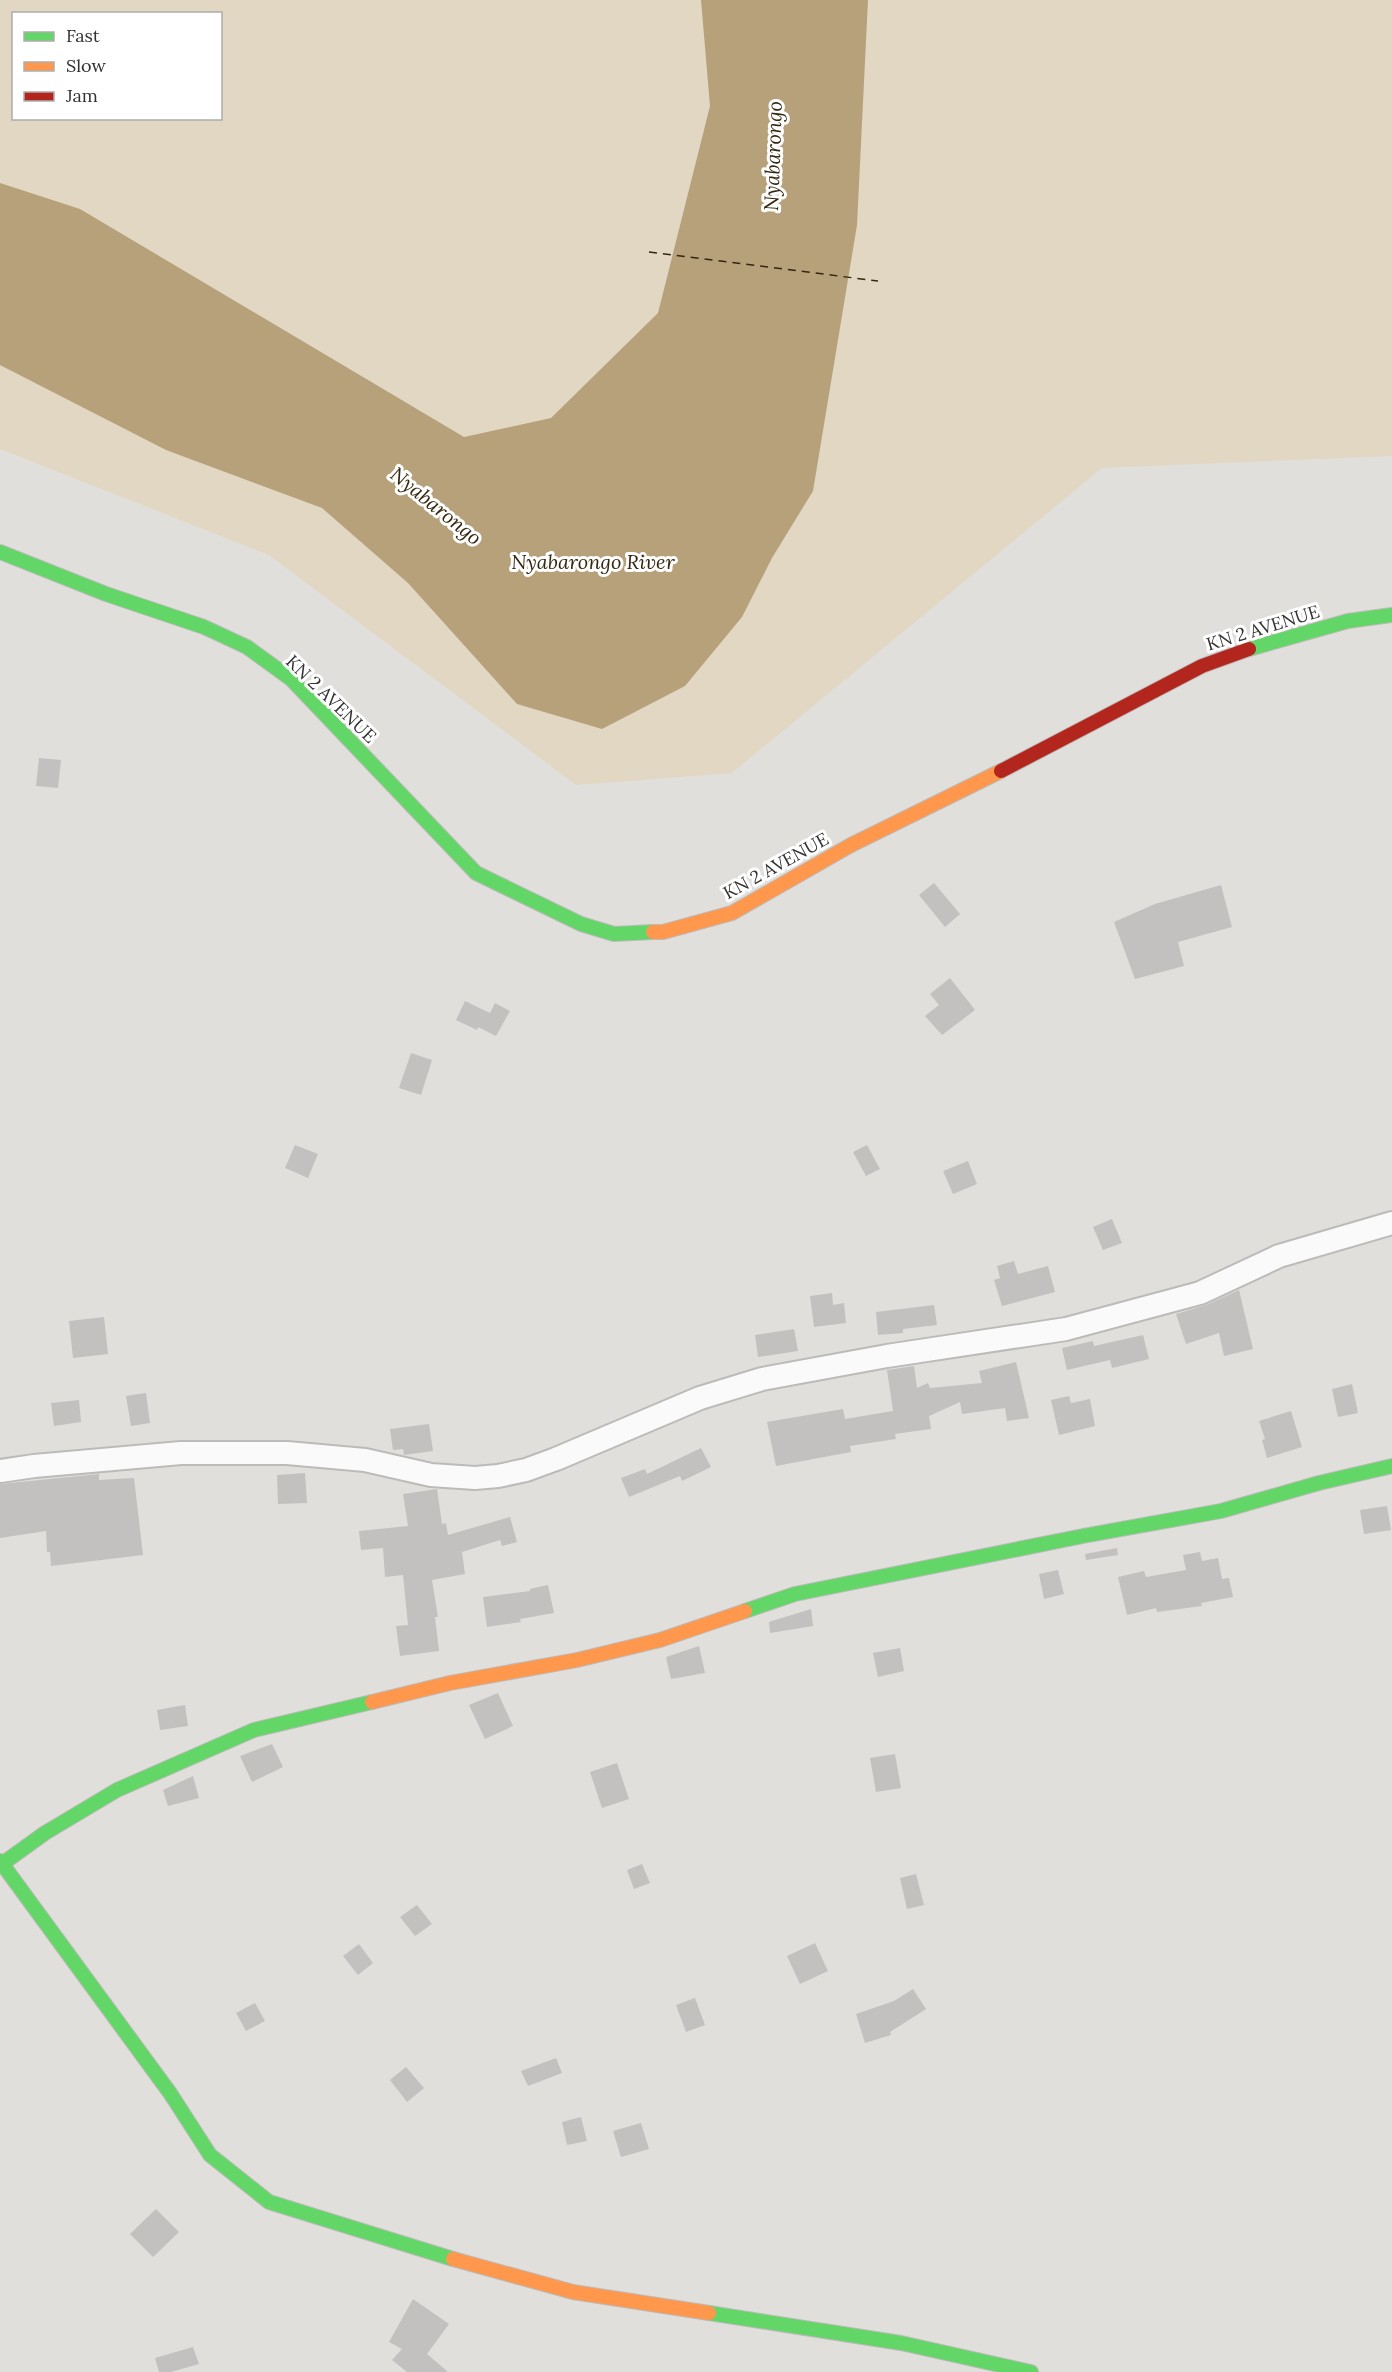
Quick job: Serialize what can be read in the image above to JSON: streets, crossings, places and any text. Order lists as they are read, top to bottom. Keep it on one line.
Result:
{"streets":{"street":["KN 2 AVENUE"]},"water":["Nyabarongo","Nyabarongo River"],"legend":["Fast","Slow","Jam"]}
